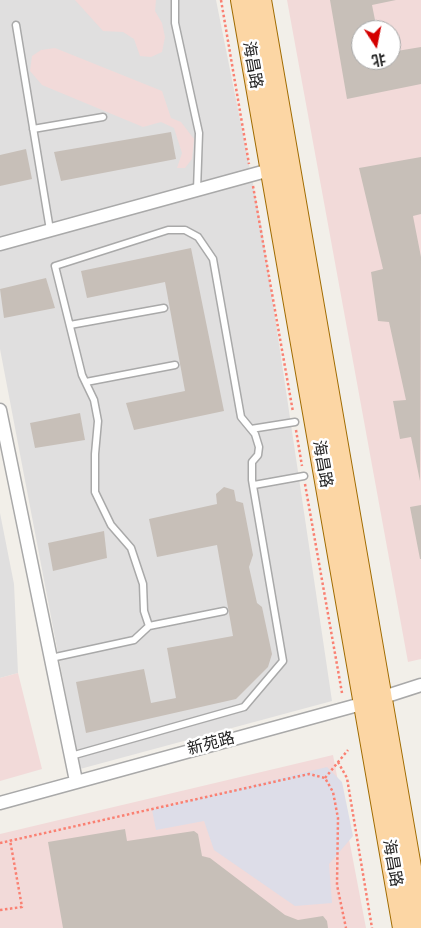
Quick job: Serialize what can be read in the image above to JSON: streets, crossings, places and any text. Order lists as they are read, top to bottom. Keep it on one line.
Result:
{"streets":{"main road":["海昌路"],"street":["新苑路"]},"crossings":[["海昌路","新苑路"]],"north":"bottom"}
